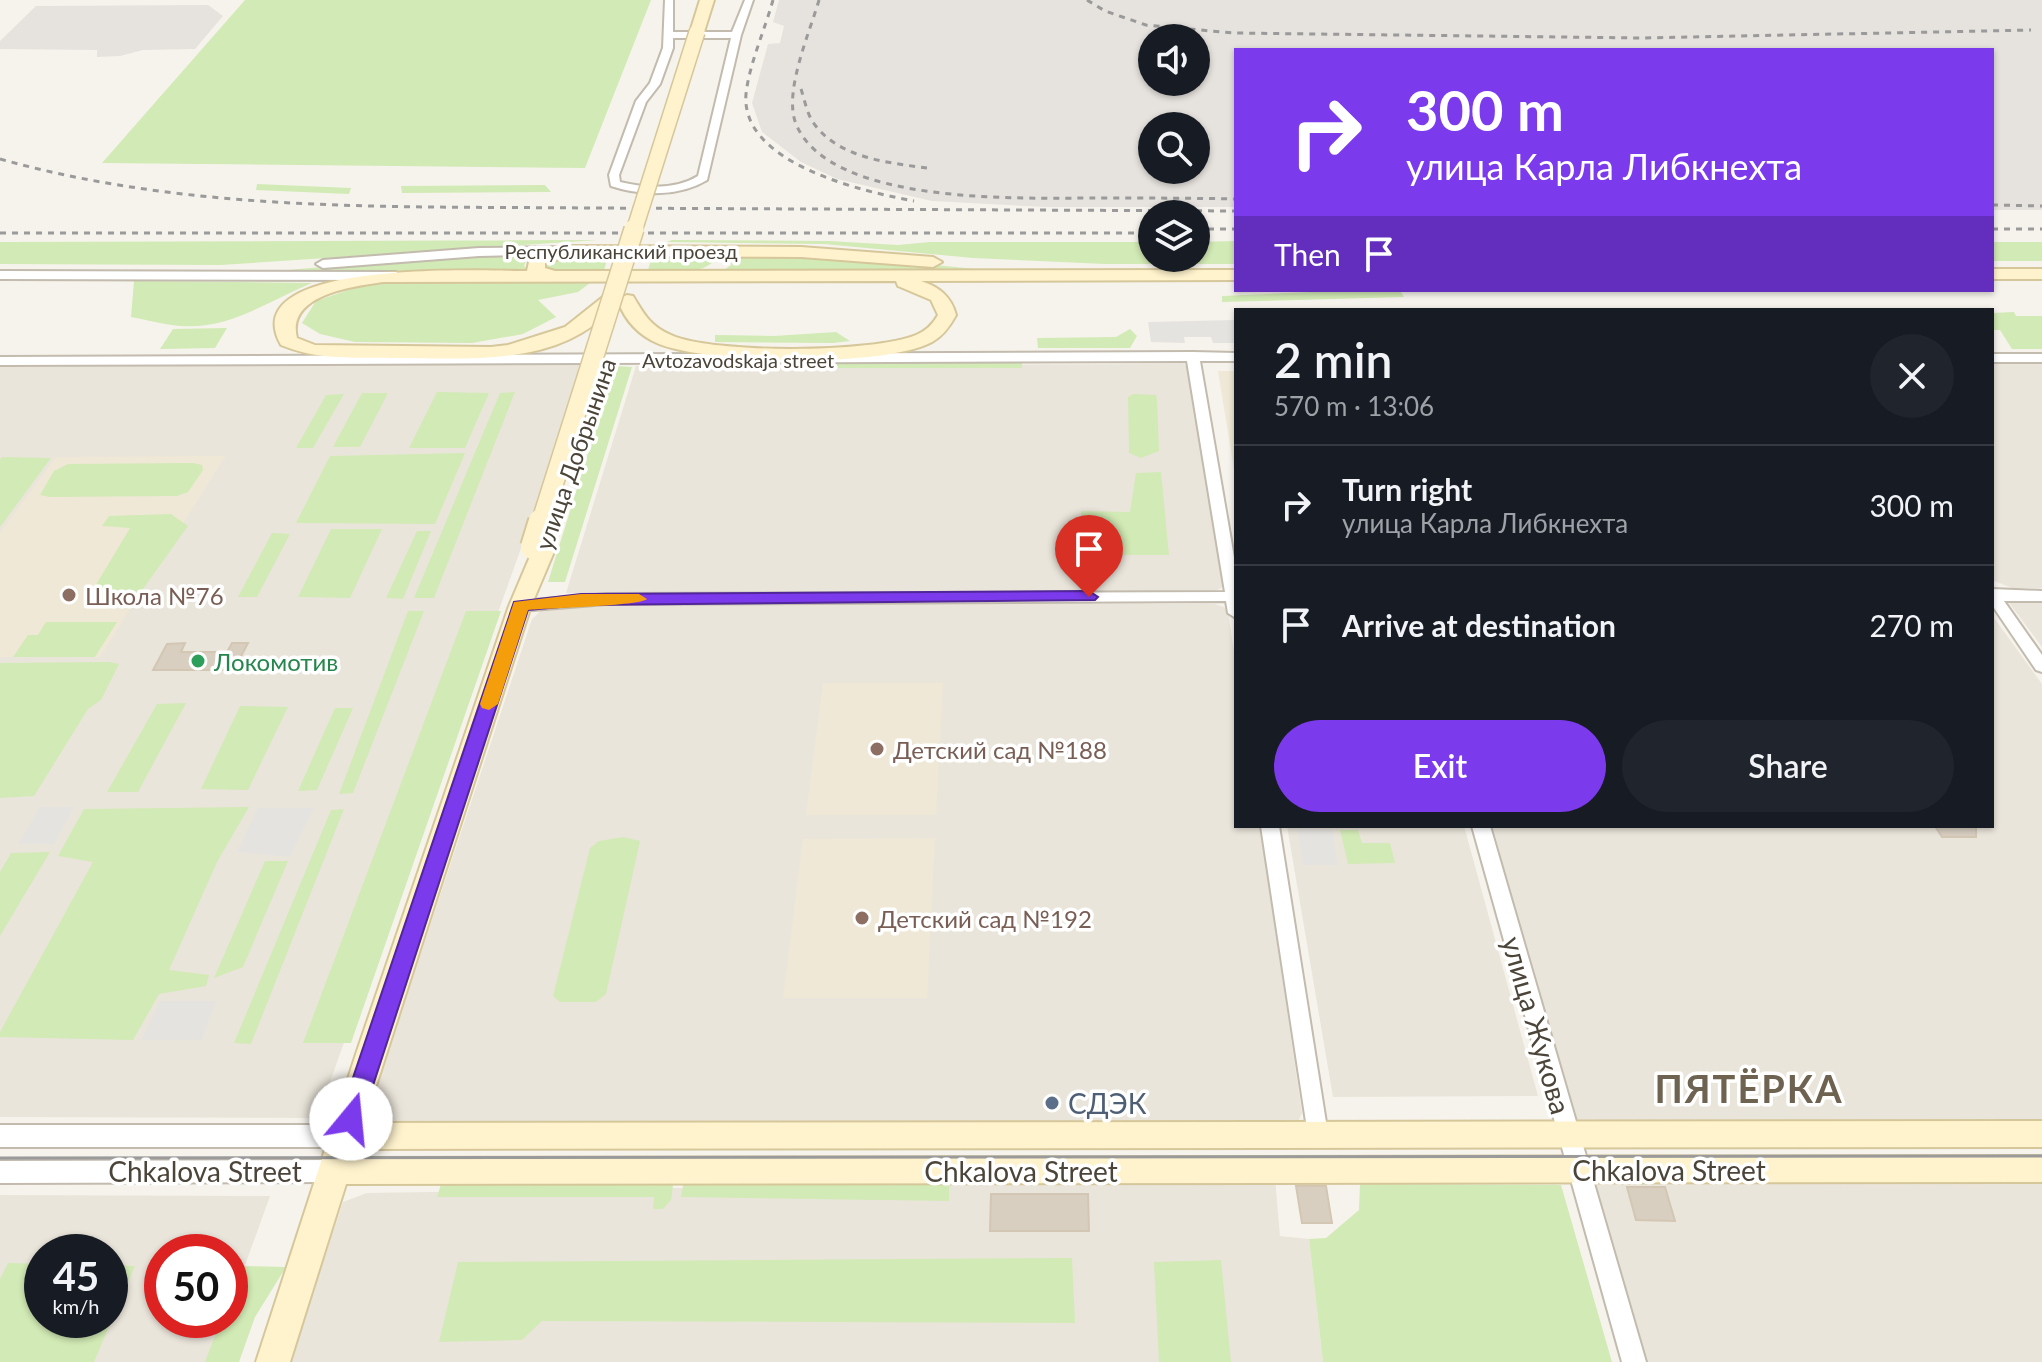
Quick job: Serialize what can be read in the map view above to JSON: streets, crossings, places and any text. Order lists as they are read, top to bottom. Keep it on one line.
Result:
{"streets":{"main road":["Республиканский проезд","улица Добрынина","Chkalova Street"],"street":["Avtozavodskaja street","улица Жукова"]},"crossings":[["улица Добрынина","Chkalova Street"],["улица Жукова","Chkalova Street"]],"districts":["ПЯТЁРКА"],"places":["Школа №76","Локомотив","Детский сад №188","Детский сад №192","СДЭК"],"page":{"turn":["300 m","улица Карла Либкнехта"],"then":"Then","heading":["2 min","570 m · 13:06"],"list":[{"name":"Turn right","note":"улица Карла Либкнехта","value":"300 m"},{"name":"Arrive at destination","value":"270 m"}],"buttons":["Exit","Share"],"speed":"45 km/h","limit":"50"}}
